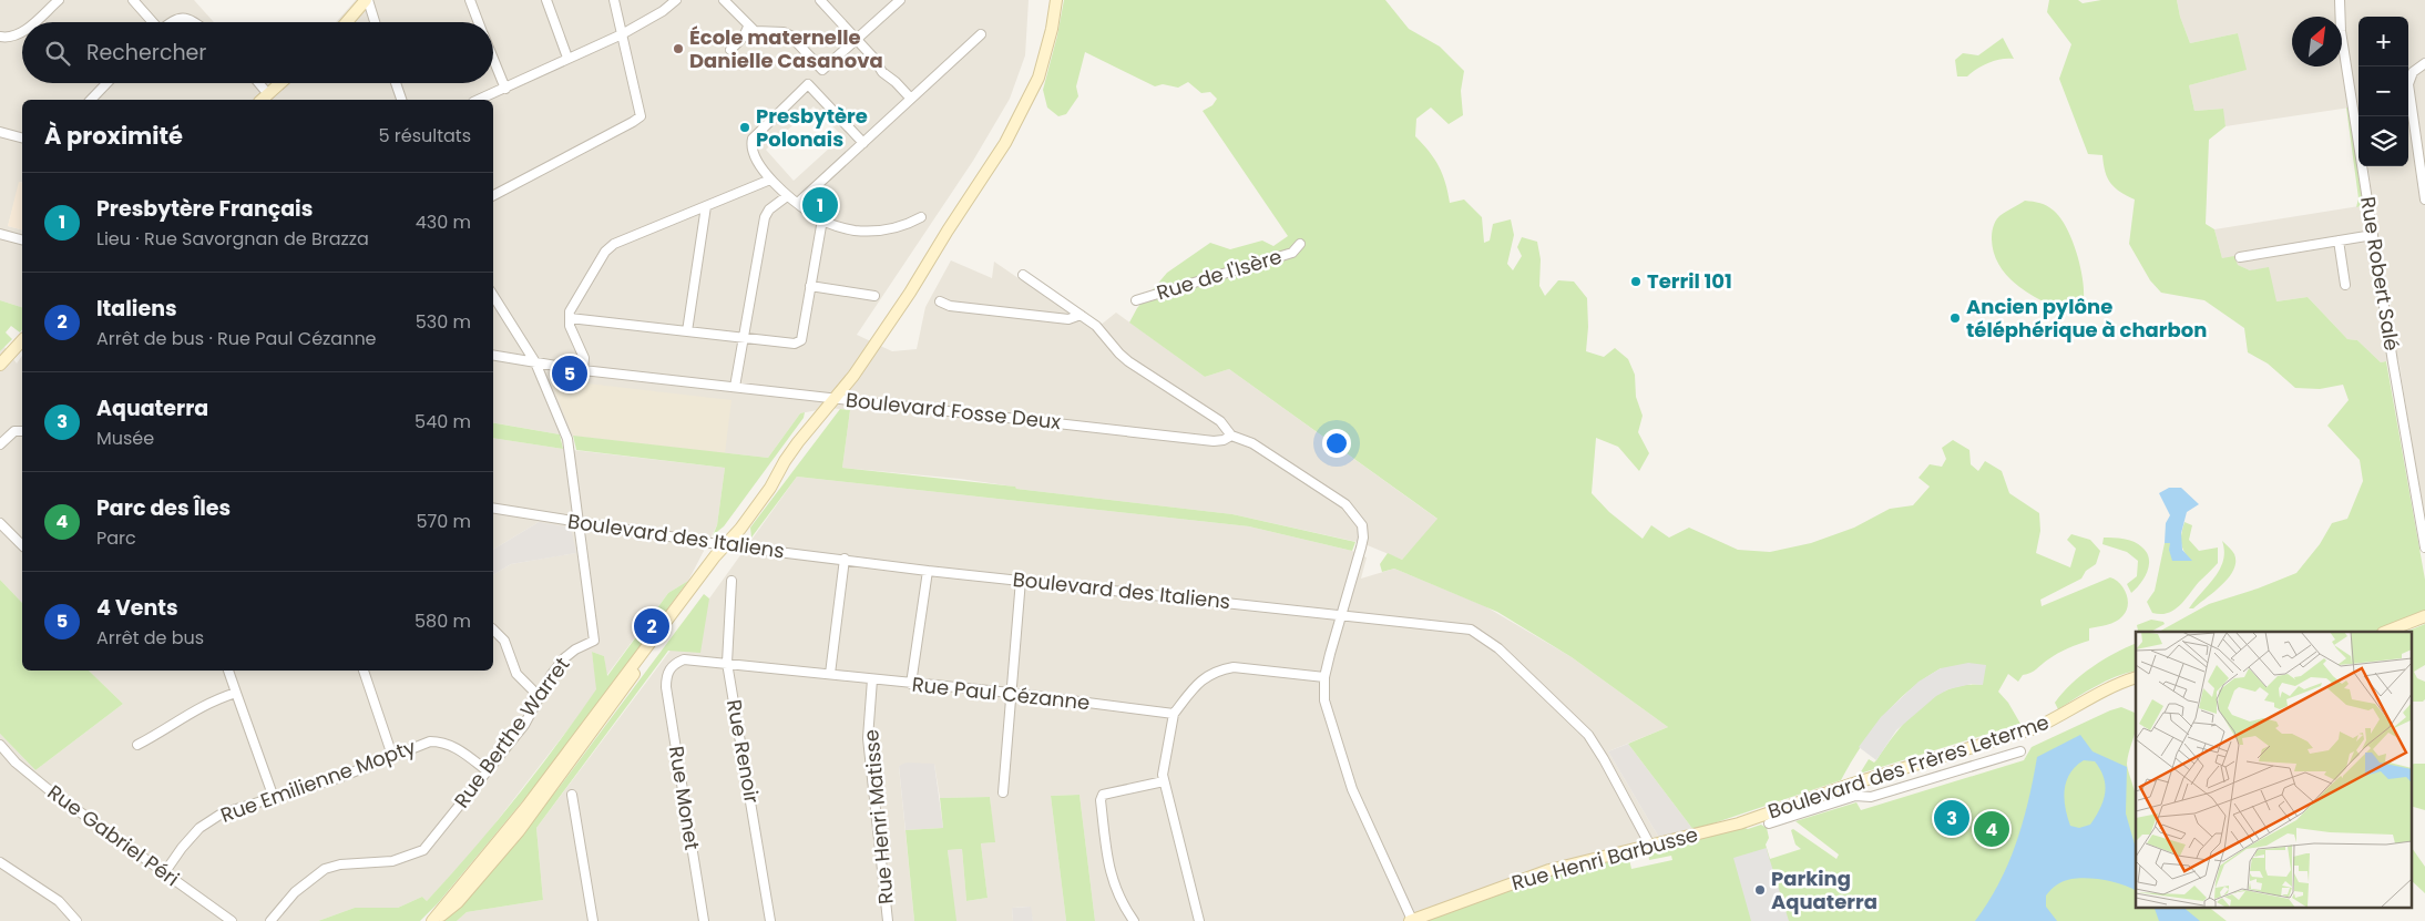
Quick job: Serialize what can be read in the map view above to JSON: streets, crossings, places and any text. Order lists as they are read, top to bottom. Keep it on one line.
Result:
{"streets":{"main road":["Boulevard des Frères Leterme","Rue Henri Barbusse"],"street":["Rue Robert Salé","Rue de l'Isère","Boulevard Fosse Deux","Boulevard des Italiens","Rue Paul Cézanne","Rue Berthe Warret","Rue Renoir","Rue Emilienne Mopty","Rue Monet","Rue Henri Matisse","Rue Gabriel Péri"]},"crossings":[["Boulevard des Italiens","Rue Berthe Warret"],["Boulevard des Italiens","Rue Henri Barbusse"],["Rue Paul Cézanne","Rue Renoir"],["Rue Paul Cézanne","Rue Monet"],["Rue Paul Cézanne","Rue Henri Matisse"],["Rue Berthe Warret","Rue Emilienne Mopty"],["Boulevard des Frères Leterme","Rue Henri Barbusse"],["Rue Emilienne Mopty","Rue Gabriel Péri"]],"places":["École maternelle Danielle Casanova","Presbytère Polonais","Terril 101","Ancien pylône téléphérique à charbon","Parking Aquaterra"],"north":"top right","page":{"map_buttons":["+","−"],"search":"Rechercher","heading":["À proximité","5 résultats"],"list":[{"mark":"1","name":"Presbytère Français","note":"Lieu · Rue Savorgnan de Brazza","value":"430 m"},{"mark":"2","name":"Italiens","note":"Arrêt de bus · Rue Paul Cézanne","value":"530 m"},{"mark":"3","name":"Aquaterra","note":"Musée","value":"540 m"},{"mark":"4","name":"Parc des Îles","note":"Parc","value":"570 m"},{"mark":"5","name":"4 Vents","note":"Arrêt de bus","value":"580 m"}],"pins":["1","5","2","3","4"]}}
